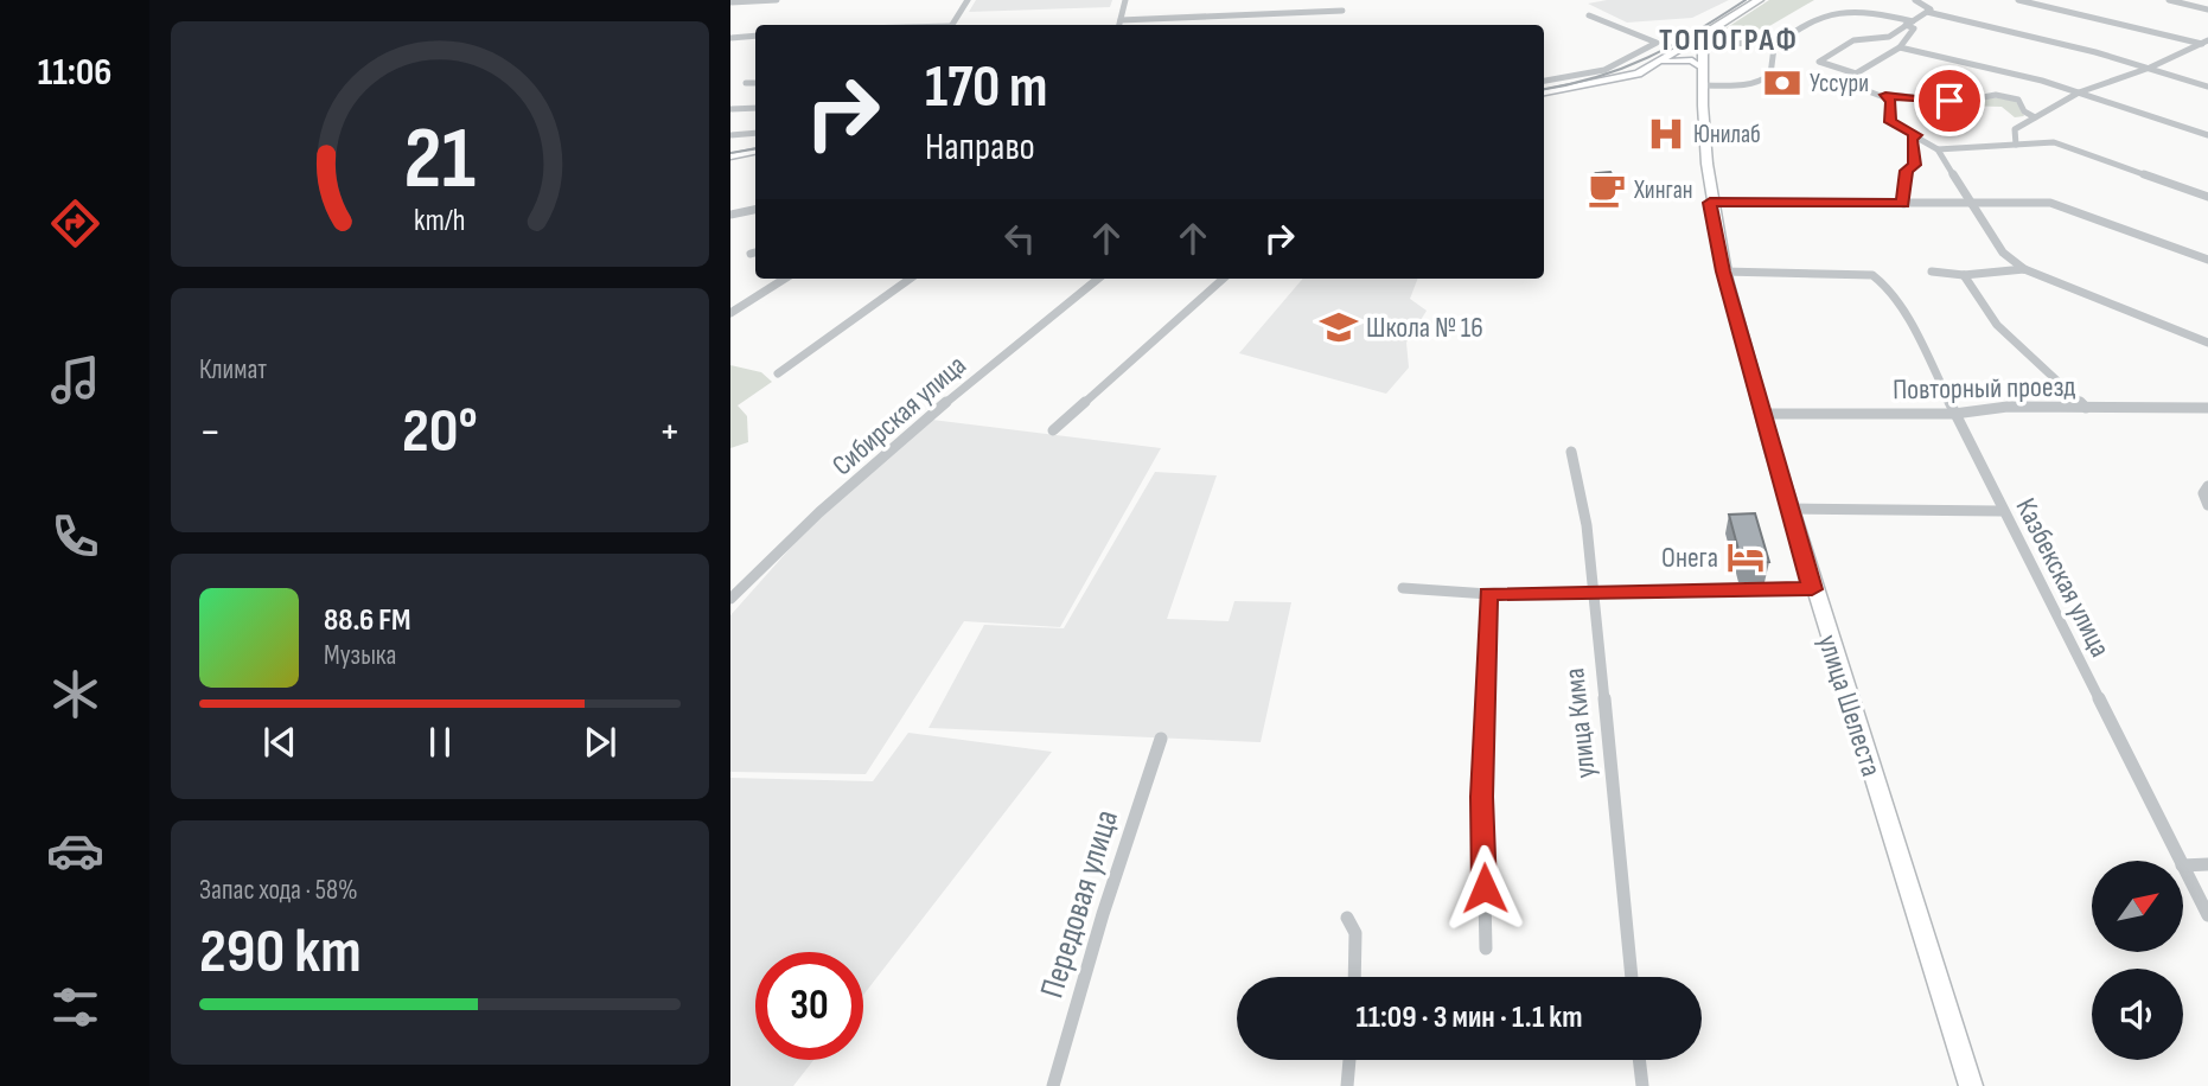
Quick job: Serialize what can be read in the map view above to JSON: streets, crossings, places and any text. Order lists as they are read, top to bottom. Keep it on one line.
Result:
{"streets":{"main road":["улица Шелеста"],"street":["Повторный проезд","Сибирская улица","Казбекская улица","улица Кима","Передовая улица"]},"crossings":[["Повторный проезд","Казбекская улица"],["Повторный проезд","улица Шелеста"],["Казбекская улица","улица Шелеста"]],"districts":["ТОПОГРАФ"],"places":{"bank":["Уссури"],"hospital":["Юнилаб"],"cafe":["Хинган"],"school or university":["Школа № 16"],"hotel":["Онега"]},"north":"top right","page":{"tabs":"11:06","turn":["170 m","Направо"],"tile":["Климат",["Запас хода · 58%","290 km"]],"heat":["−","20°","+"],"song":["88.6 FM","Музыка"],"limit":"30","trip":"11:09 · 3 мин · 1.1 km","gauge":["21","km/h"]}}
